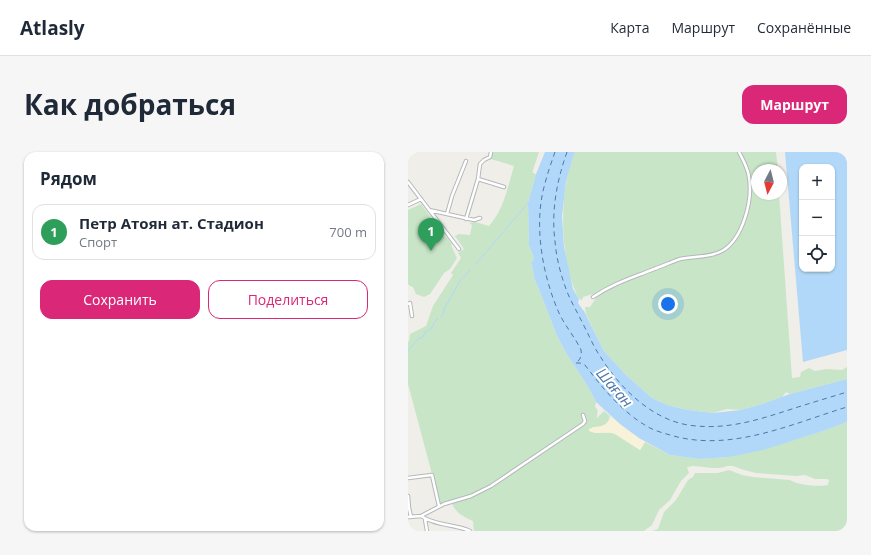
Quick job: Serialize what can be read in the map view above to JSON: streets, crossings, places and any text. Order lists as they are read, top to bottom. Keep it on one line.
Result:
{"water":["Шаған"],"north":"bottom","page":{"header":"Atlasly","nav":["Карта","Маршрут","Сохранённые"],"title":"Как добраться","buttons":["Маршрут",["Сохранить","Поделиться"]],"heading":"Рядом","map_buttons":["+","−"],"list":[{"mark":"1","name":"Петр Атоян ат. Стадион","note":"Спорт","value":"700 m"}],"pins":"1"}}
